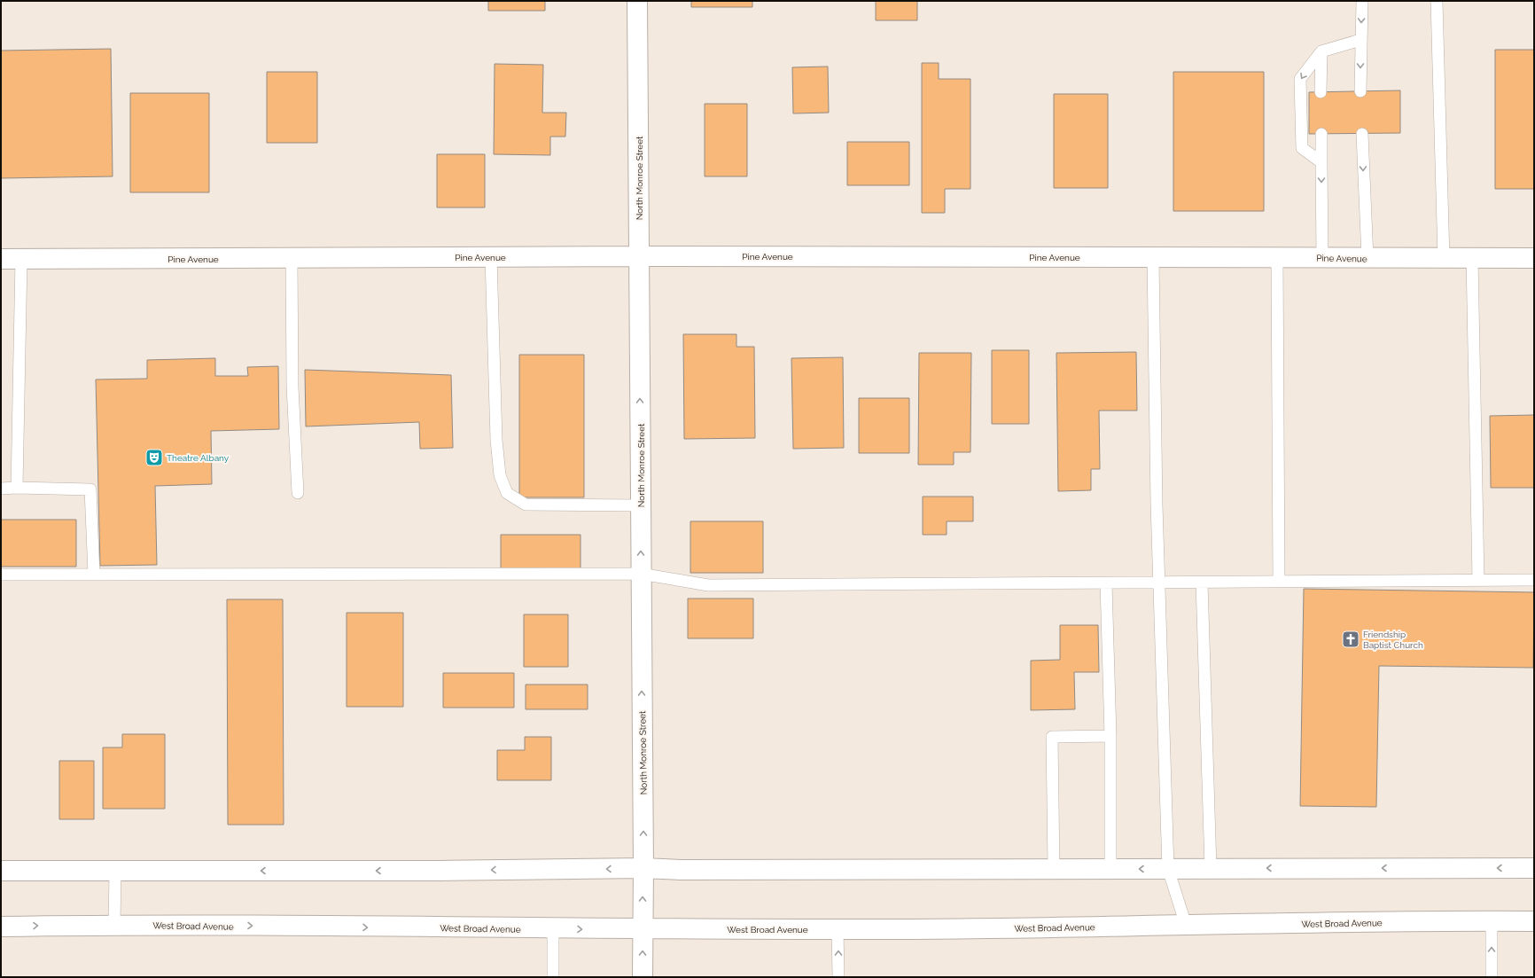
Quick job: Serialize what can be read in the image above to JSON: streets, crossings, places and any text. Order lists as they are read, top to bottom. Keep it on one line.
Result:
{"streets":{"main road":["North Monroe Street","Pine Avenue","West Broad Avenue"]},"crossings":[["North Monroe Street","Pine Avenue"],["North Monroe Street","West Broad Avenue"]],"one_way":["North Monroe Street"],"places":{"theatre":["Theatre Albany"],"church":["Friendship Baptist Church"]}}
